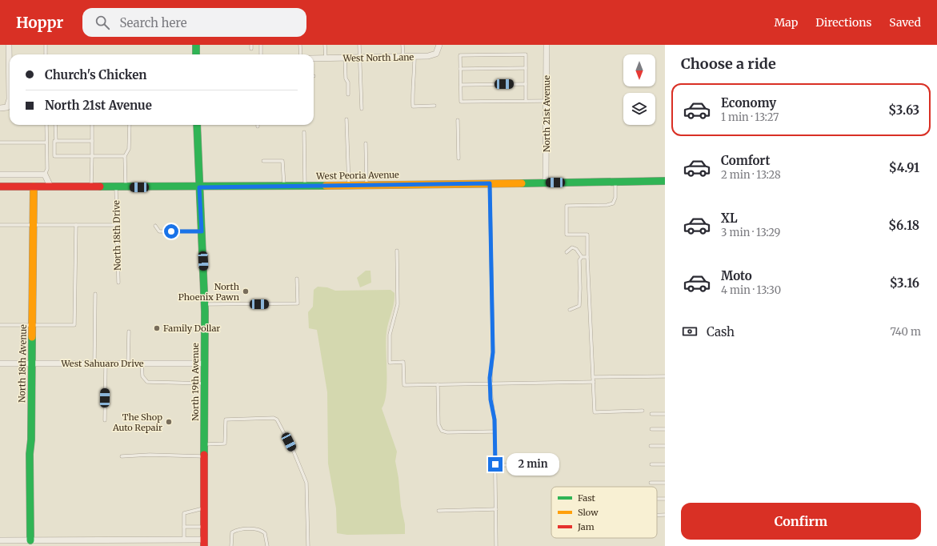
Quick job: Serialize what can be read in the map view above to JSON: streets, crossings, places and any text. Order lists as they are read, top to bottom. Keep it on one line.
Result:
{"streets":{"main road":["West Peoria Avenue","North 18th Avenue","North 19th Avenue"],"street":["West North Lane","North 21st Avenue","West Sahuaro Drive"],"lane":["North 18th Drive"]},"crossings":[["North 21st Avenue","West Peoria Avenue"],["West Peoria Avenue","North 18th Drive"],["West Peoria Avenue","North 18th Avenue"],["West Peoria Avenue","North 19th Avenue"],["North 18th Avenue","West Sahuaro Drive"],["West Sahuaro Drive","North 19th Avenue"]],"places":["North Phoenix Pawn","Family Dollar","The Shop Auto Repair"],"legend":["Fast","Slow","Jam"],"north":"bottom","page":{"header":"Hoppr","search":"Search here","nav":["Map","Directions","Saved"],"heading":"Choose a ride","banner":["Church's Chicken","North 21st Avenue"],"list":[{"name":"Economy","note":"1 min · 13:27","value":"$3.63"},{"name":"Comfort","note":"2 min · 13:28","value":"$4.91"},{"name":"XL","note":"3 min · 13:29","value":"$6.18"},{"name":"Moto","note":"4 min · 13:30","value":"$3.16"}],"pay":["Cash","740 m"],"bubble":"2 min","buttons":"Confirm"}}
